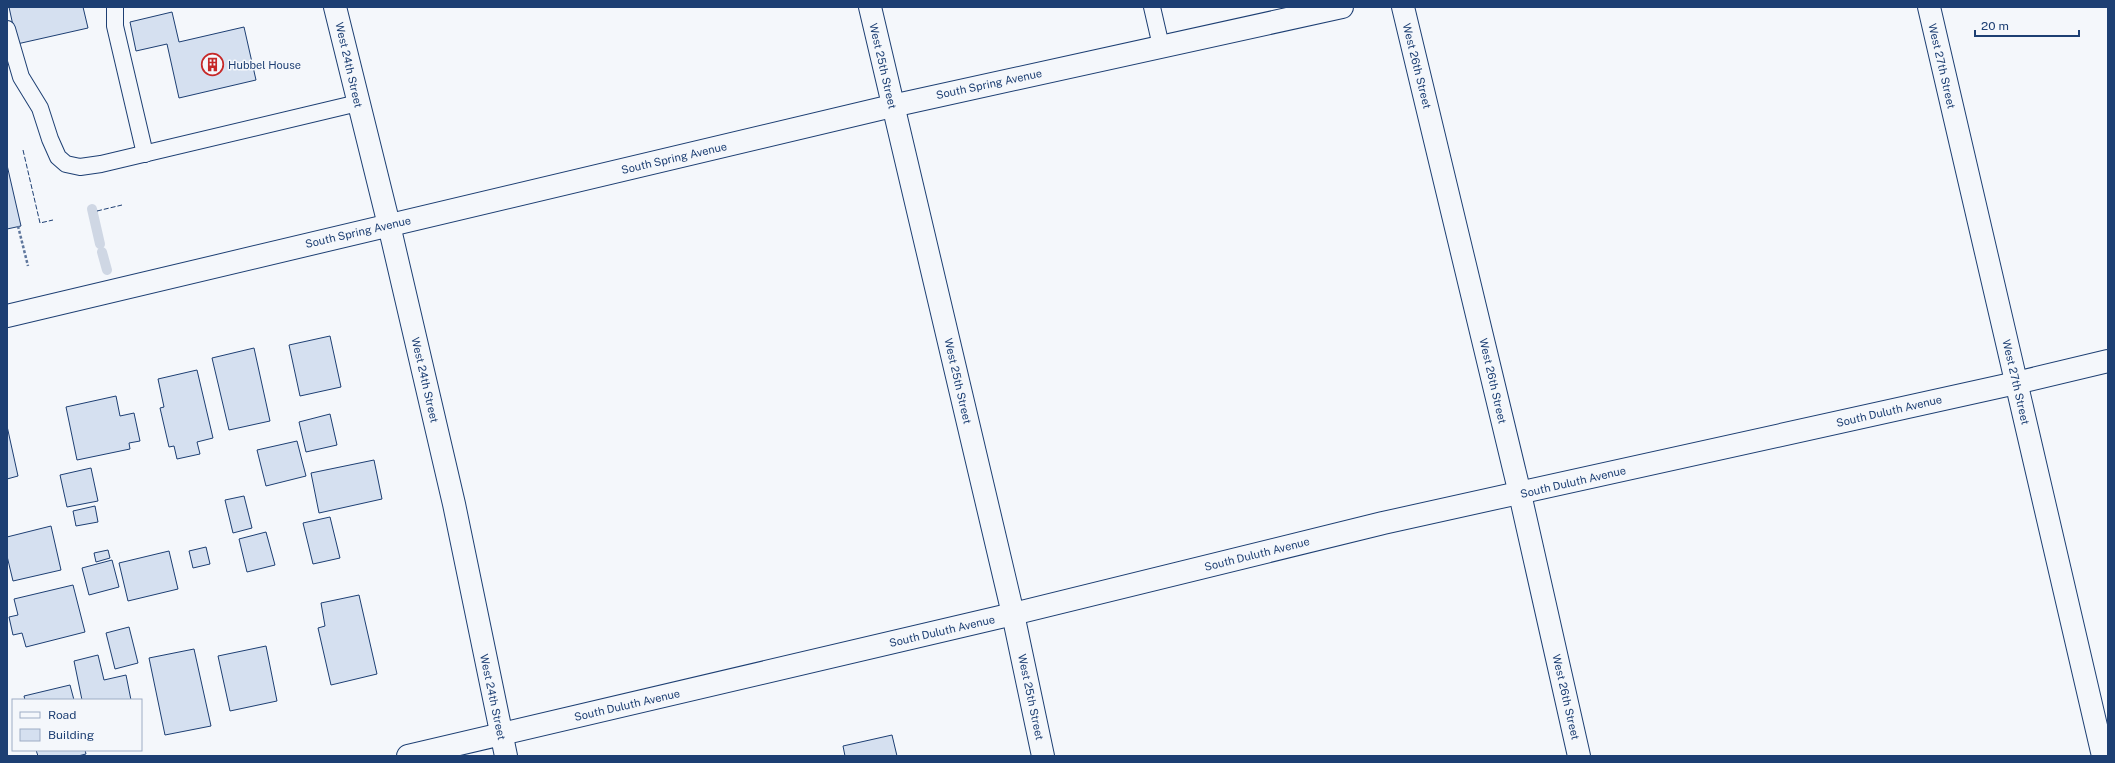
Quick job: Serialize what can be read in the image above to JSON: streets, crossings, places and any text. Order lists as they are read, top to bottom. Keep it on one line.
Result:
{"streets":{"street":["West 24th Street","West 25th Street","West 26th Street","West 27th Street","South Spring Avenue","South Duluth Avenue"]},"crossings":[["West 24th Street","South Spring Avenue"],["West 24th Street","South Duluth Avenue"],["West 25th Street","South Spring Avenue"],["West 25th Street","South Duluth Avenue"],["West 26th Street","South Duluth Avenue"],["West 27th Street","South Duluth Avenue"]],"places":{"building":["Hubbel House"]},"legend":["Road","Building"],"scale_bar":"20 m"}
